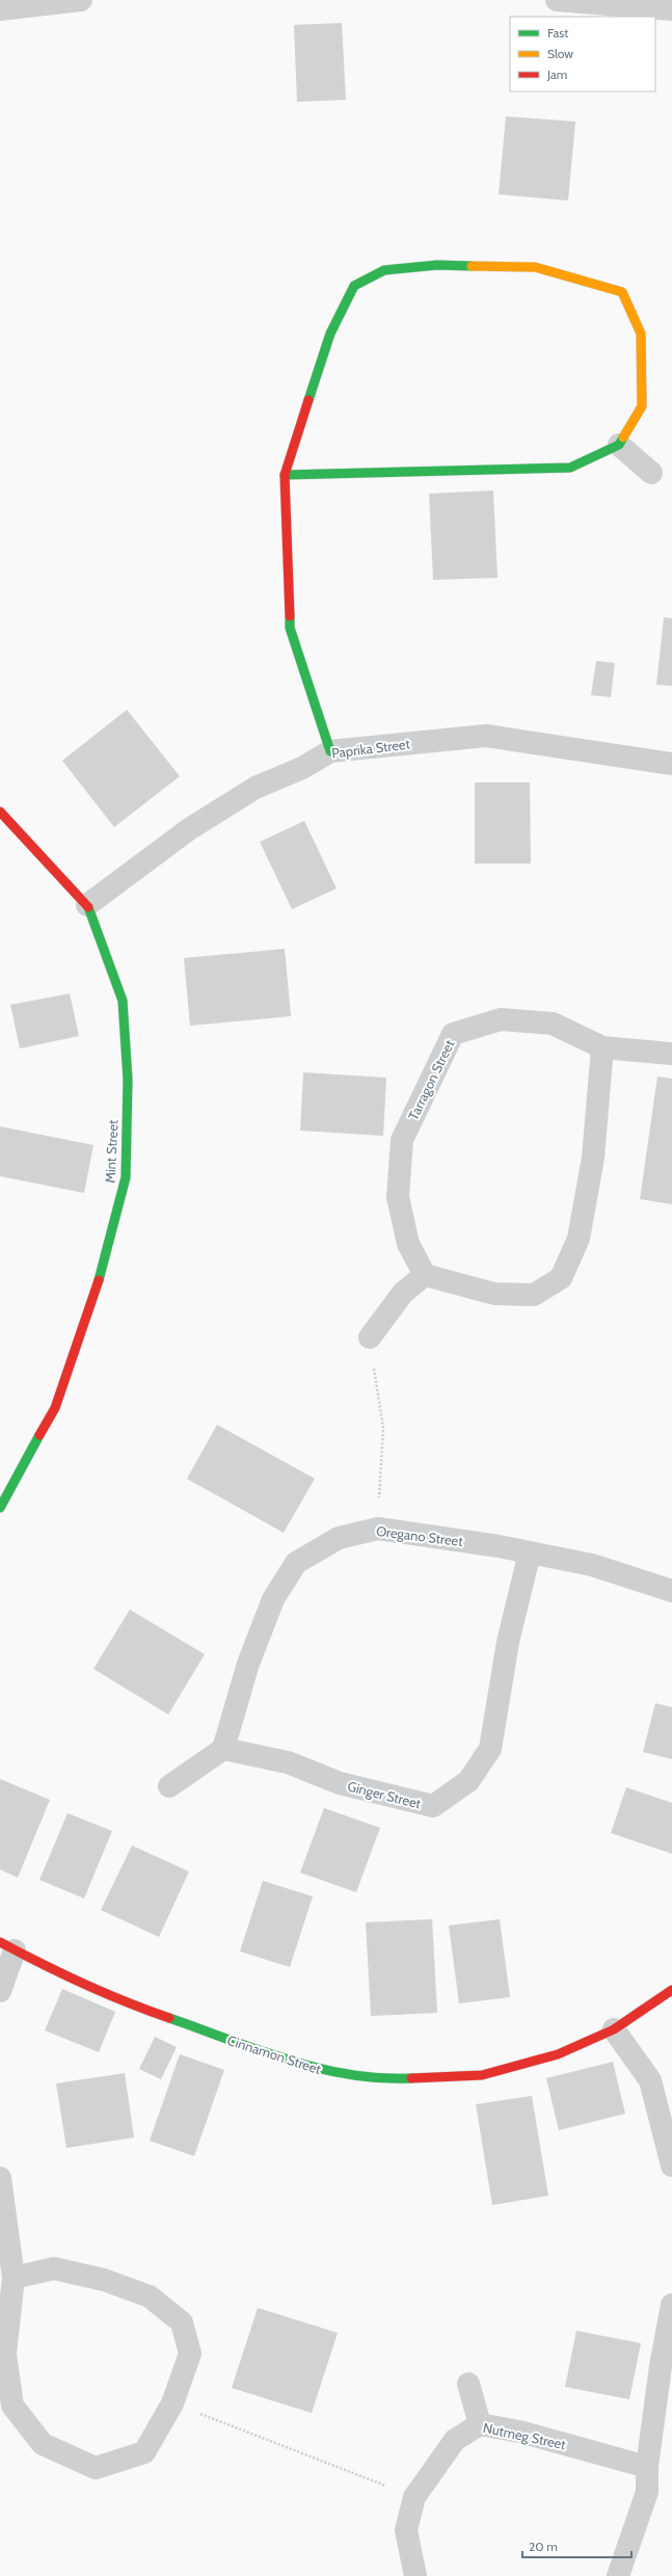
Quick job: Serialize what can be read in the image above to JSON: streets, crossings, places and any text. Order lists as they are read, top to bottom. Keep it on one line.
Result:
{"streets":{"street":["Paprika Street","Tarragon Street","Mint Street","Oregano Street","Ginger Street","Cinnamon Street","Nutmeg Street"]},"crossings":[["Paprika Street","Mint Street"],["Oregano Street","Ginger Street"]],"legend":["Fast","Slow","Jam"],"scale_bar":"20 m"}
